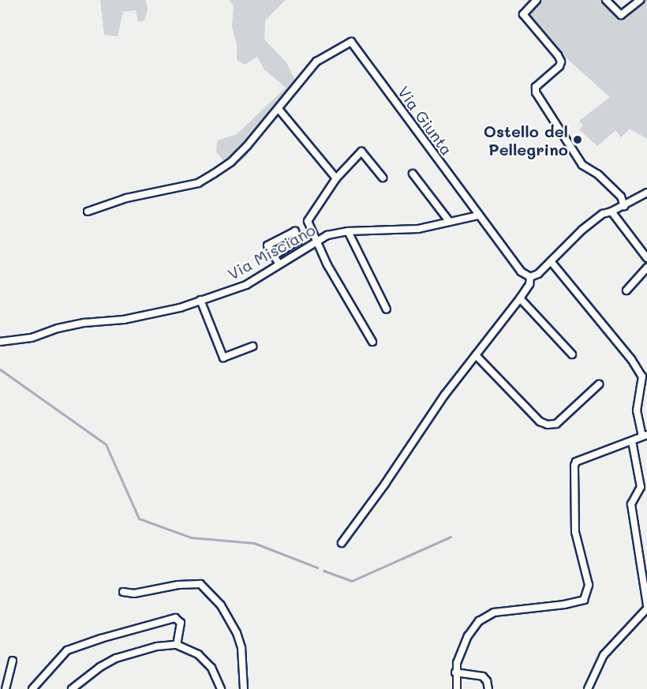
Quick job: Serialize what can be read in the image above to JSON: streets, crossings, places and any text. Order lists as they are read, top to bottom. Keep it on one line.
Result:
{"streets":{"street":["Via Giunta","Via Misciano"]},"crossings":[["Via Giunta","Via Misciano"]],"places":["Ostello del Pellegrino"]}
